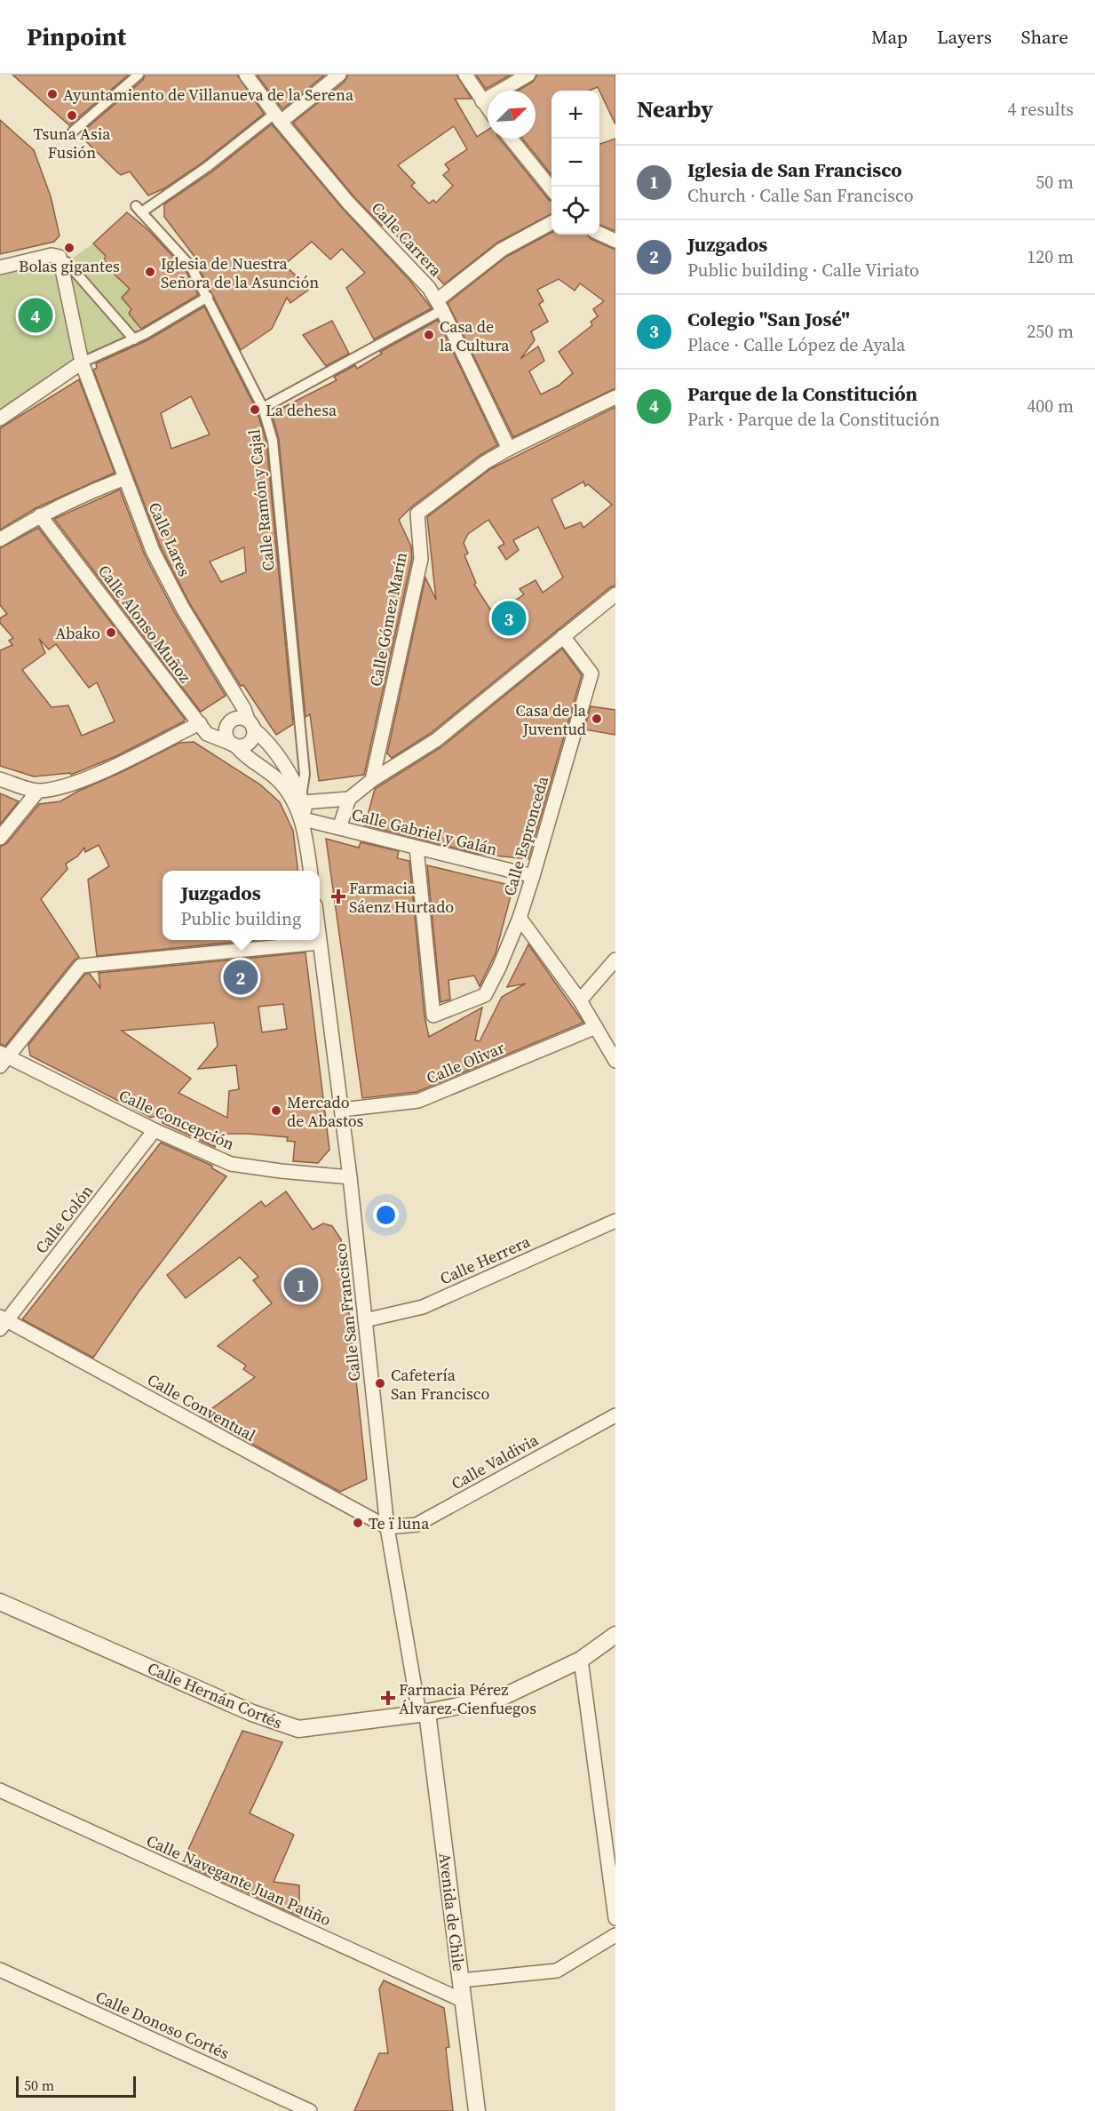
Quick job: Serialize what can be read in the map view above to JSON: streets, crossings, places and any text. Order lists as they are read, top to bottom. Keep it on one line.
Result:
{"streets":{"street":["Calle Carrera","Calle Ramón y Cajal","Calle Lares","Calle Gómez Marín","Calle Alonso Muñoz","Calle Gabriel y Galán","Calle Espronceda","Calle Olivar","Calle Concepción","Calle Colón","Calle Herrera","Calle San Francisco","Calle Conventual","Calle Valdivia","Calle Hernán Cortés","Calle Navegante Juan Patiño","Avenida de Chile","Calle Donoso Cortés"]},"crossings":[["Calle Carrera","Calle Ramón y Cajal"],["Calle Carrera","Calle Gómez Marín"],["Calle Ramón y Cajal","Calle Lares"],["Calle Lares","Calle Alonso Muñoz"],["Calle Lares","Calle Gabriel y Galán"],["Calle Gabriel y Galán","Calle Espronceda"],["Calle Olivar","Calle San Francisco"],["Calle Concepción","Calle Colón"],["Calle Concepción","Calle San Francisco"],["Calle Colón","Calle Conventual"],["Calle Herrera","Calle San Francisco"],["Calle San Francisco","Calle Conventual"],["Calle San Francisco","Calle Valdivia"],["Calle San Francisco","Calle Hernán Cortés"],["Calle San Francisco","Avenida de Chile"],["Calle Conventual","Calle Valdivia"],["Calle Hernán Cortés","Avenida de Chile"],["Calle Navegante Juan Patiño","Avenida de Chile"]],"places":{"other":["Ayuntamiento de Villanueva de la Serena","Tsuna Asia Fusión","Bolas gigantes","Iglesia de Nuestra Señora de la Asunción","Casa de la Cultura","La dehesa","Abako","Casa de la Juventud","Mercado de Abastos","Cafetería San Francisco","Te ï luna"],"health":["Farmacia Sáenz Hurtado","Farmacia Pérez Álvarez-Cienfuegos"]},"scale_bar":"50 m","north":"top right","page":{"header":"Pinpoint","nav":["Map","Layers","Share"],"heading":["Nearby","4 results"],"map_buttons":["+","−"],"list":[{"mark":"1","name":"Iglesia de San Francisco","note":"Church · Calle San Francisco","value":"50 m"},{"mark":"2","name":"Juzgados","note":"Public building · Calle Viriato","value":"120 m"},{"mark":"3","name":"Colegio \"San José\"","note":"Place · Calle López de Ayala","value":"250 m"},{"mark":"4","name":"Parque de la Constitución","note":"Park · Parque de la Constitución","value":"400 m"}],"pins":["4","3","2","1"],"popup":["Juzgados","Public building"],"scale":"50 m"}}
